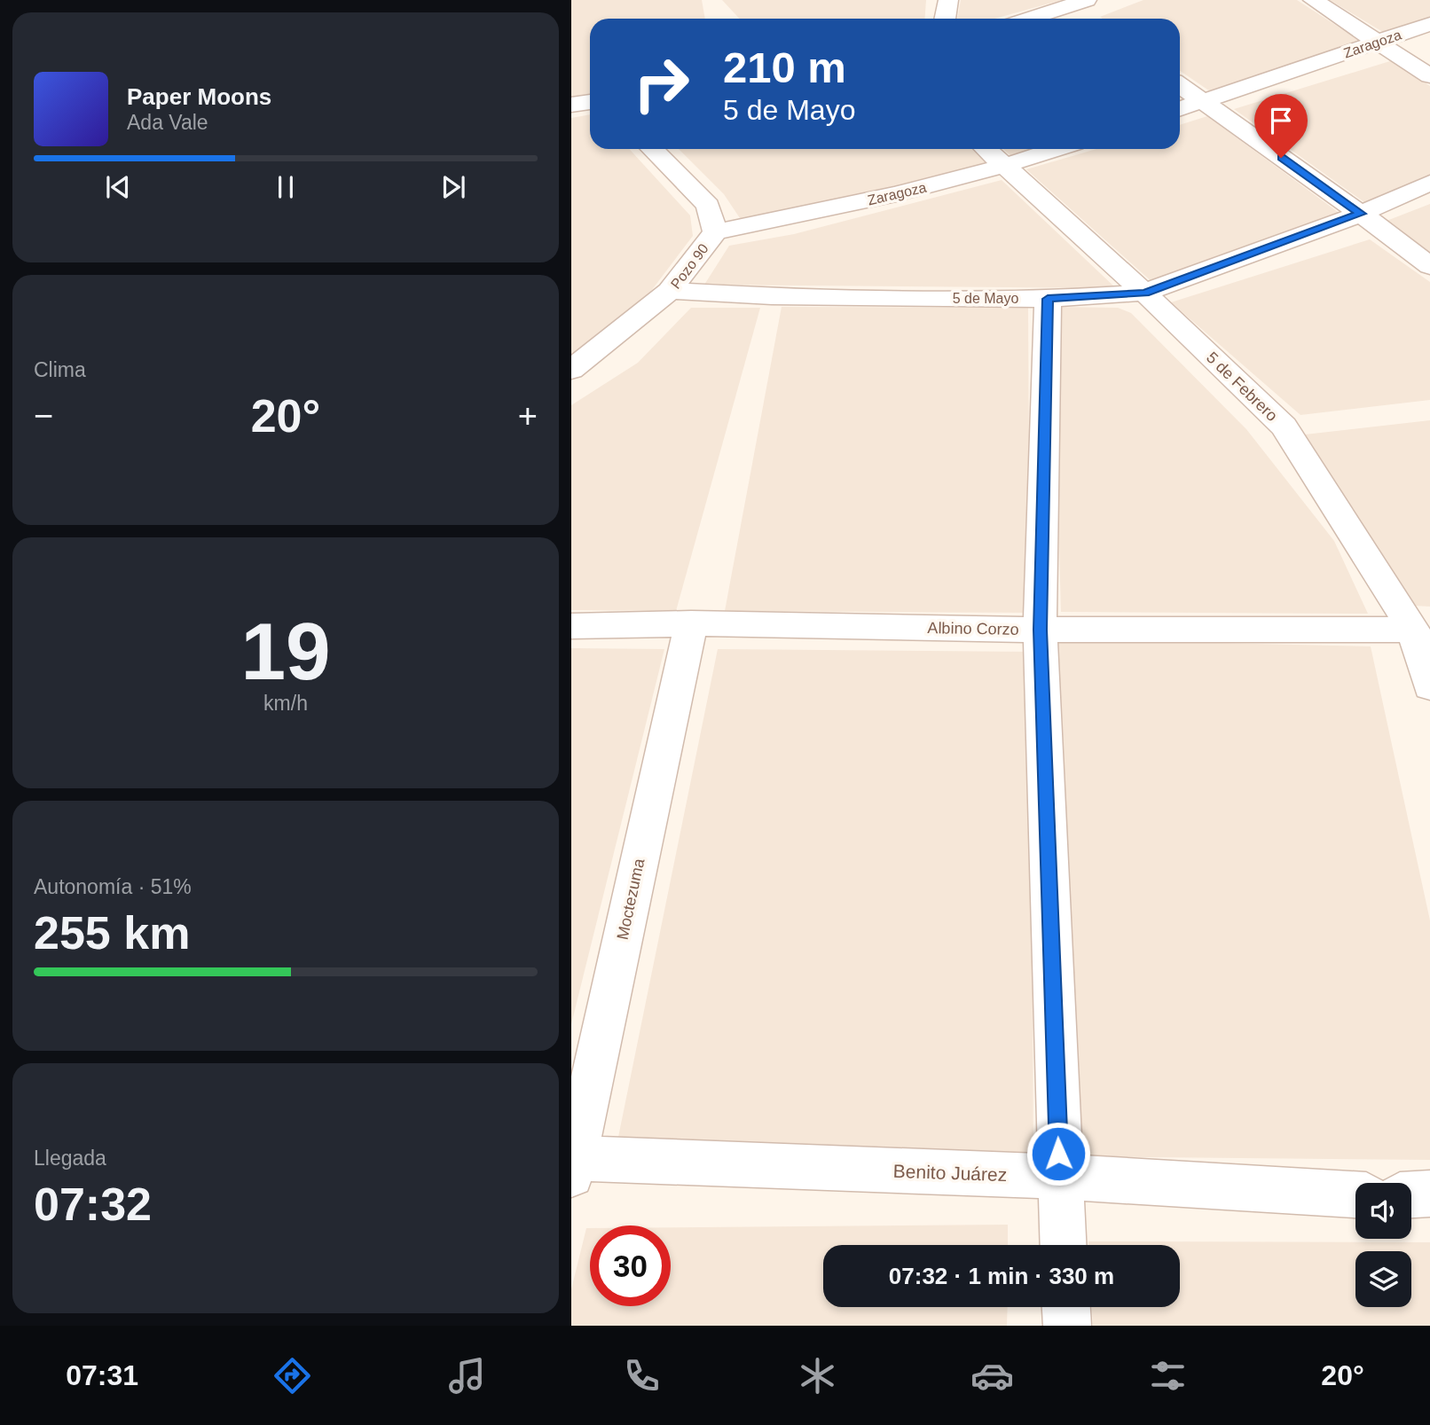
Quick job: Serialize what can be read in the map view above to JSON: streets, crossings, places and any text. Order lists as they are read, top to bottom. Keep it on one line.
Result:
{"streets":{"street":["Zaragoza","Pozo 90","5 de Mayo","5 de Febrero","Albino Corzo","Moctezuma","Benito Juárez"]},"crossings":[["Zaragoza","Pozo 90"],["Zaragoza","5 de Febrero"],["Pozo 90","5 de Mayo"],["5 de Mayo","5 de Febrero"],["5 de Febrero","Albino Corzo"],["Albino Corzo","Moctezuma"],["Moctezuma","Benito Juárez"]],"page":{"turn":["210 m","5 de Mayo"],"song":["Paper Moons","Ada Vale"],"tile":["Clima",["19","km/h"],["Autonomía · 51%","255 km"],["Llegada","07:32"]],"heat":["−","20°","+"],"limit":"30","trip":"07:32 · 1 min · 330 m","tabs":["07:31","20°"]}}
